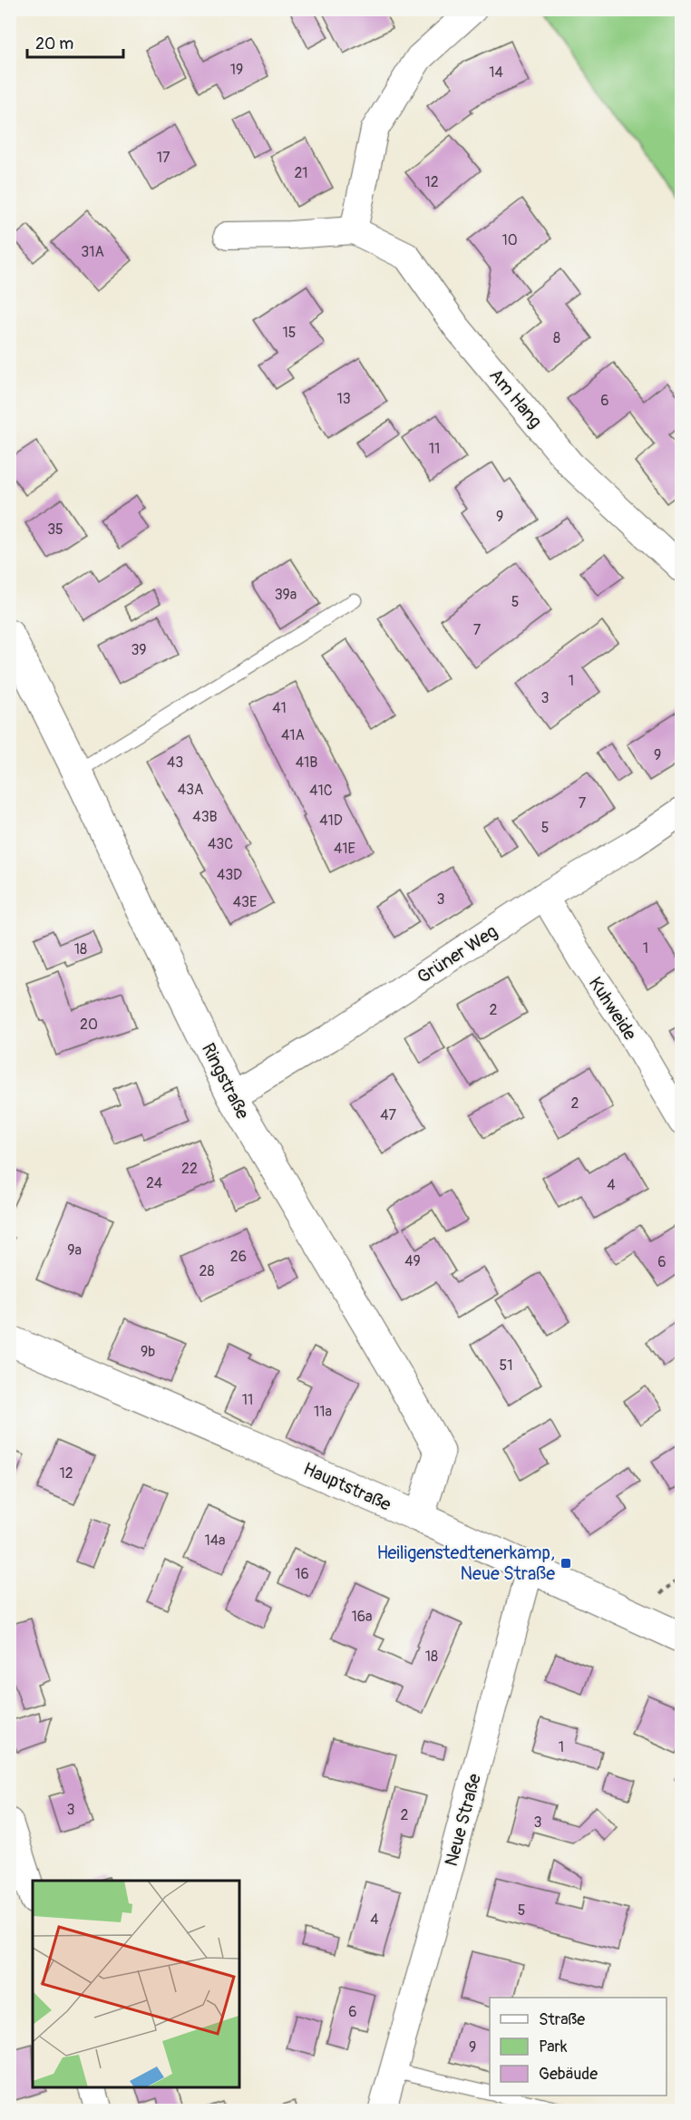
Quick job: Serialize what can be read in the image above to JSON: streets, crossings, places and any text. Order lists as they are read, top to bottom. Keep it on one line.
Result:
{"streets":{"street":["Am Hang","Grüner Weg","Kuhweide","Ringstraße","Hauptstraße","Neue Straße"]},"crossings":[["Grüner Weg","Kuhweide"],["Grüner Weg","Ringstraße"],["Ringstraße","Hauptstraße"],["Hauptstraße","Neue Straße"]],"places":{"transit":["Heiligenstedtenerkamp, Neue Straße"]},"house_numbers":["19","14","17","21","12","10","31A","15","8","13","6","11","9","35","39a","5","7","39","1","3","41","41A","9","43","41B","43A","41C","7","43B","41D","5","43C","41E","43D","3","43E","1","18","2","20","2","47","22","24","4","9a","26","49","6","28","9b","51","11","11a","12","14a","16","16a","18","1","3","2","3","5","4","6","9"],"legend":["Straße","Park","Gebäude"],"scale_bar":"20 m"}
